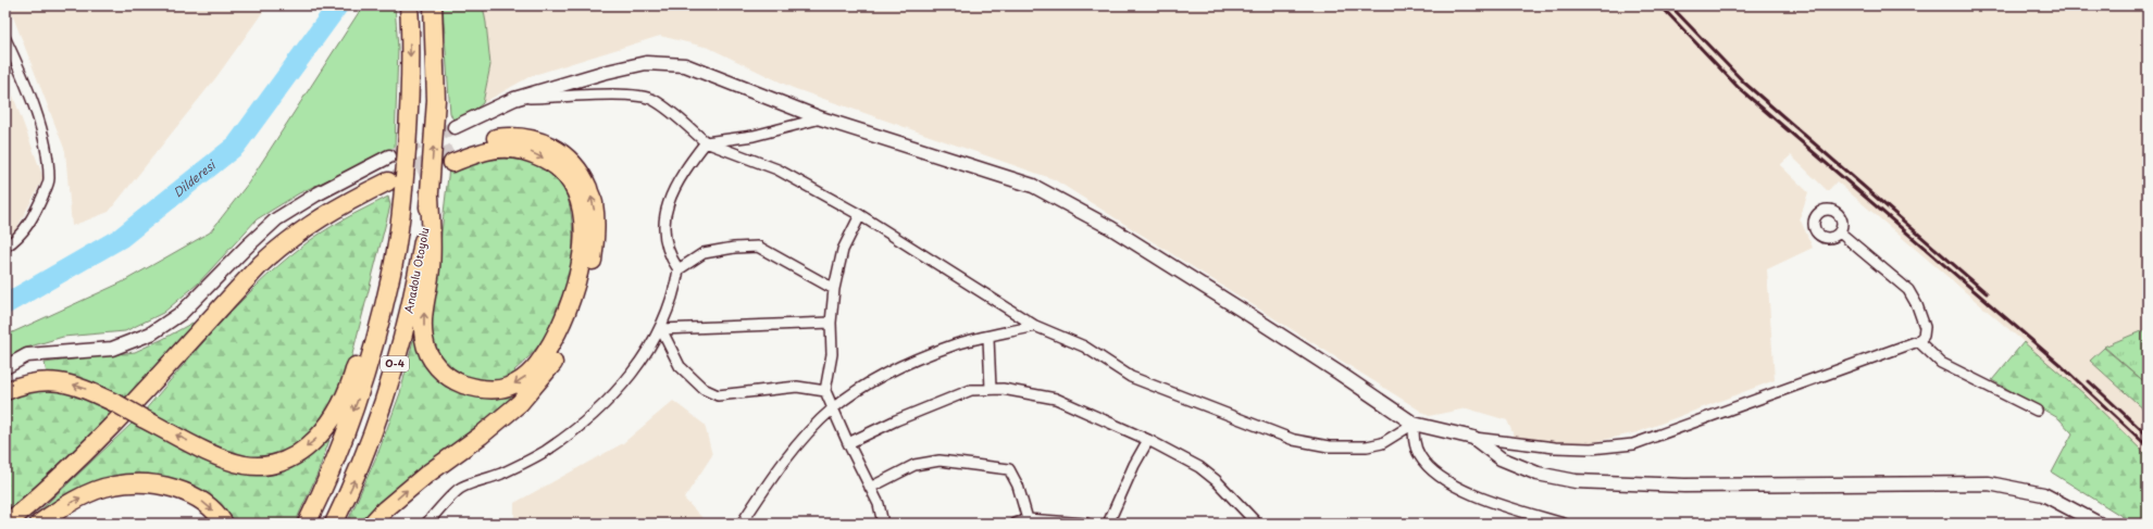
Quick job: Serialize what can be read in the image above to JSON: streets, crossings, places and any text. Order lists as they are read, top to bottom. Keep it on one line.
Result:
{"streets":{"highway":["Anadolu Otoyolu","O-4"]},"water":["Dilderesi"]}
